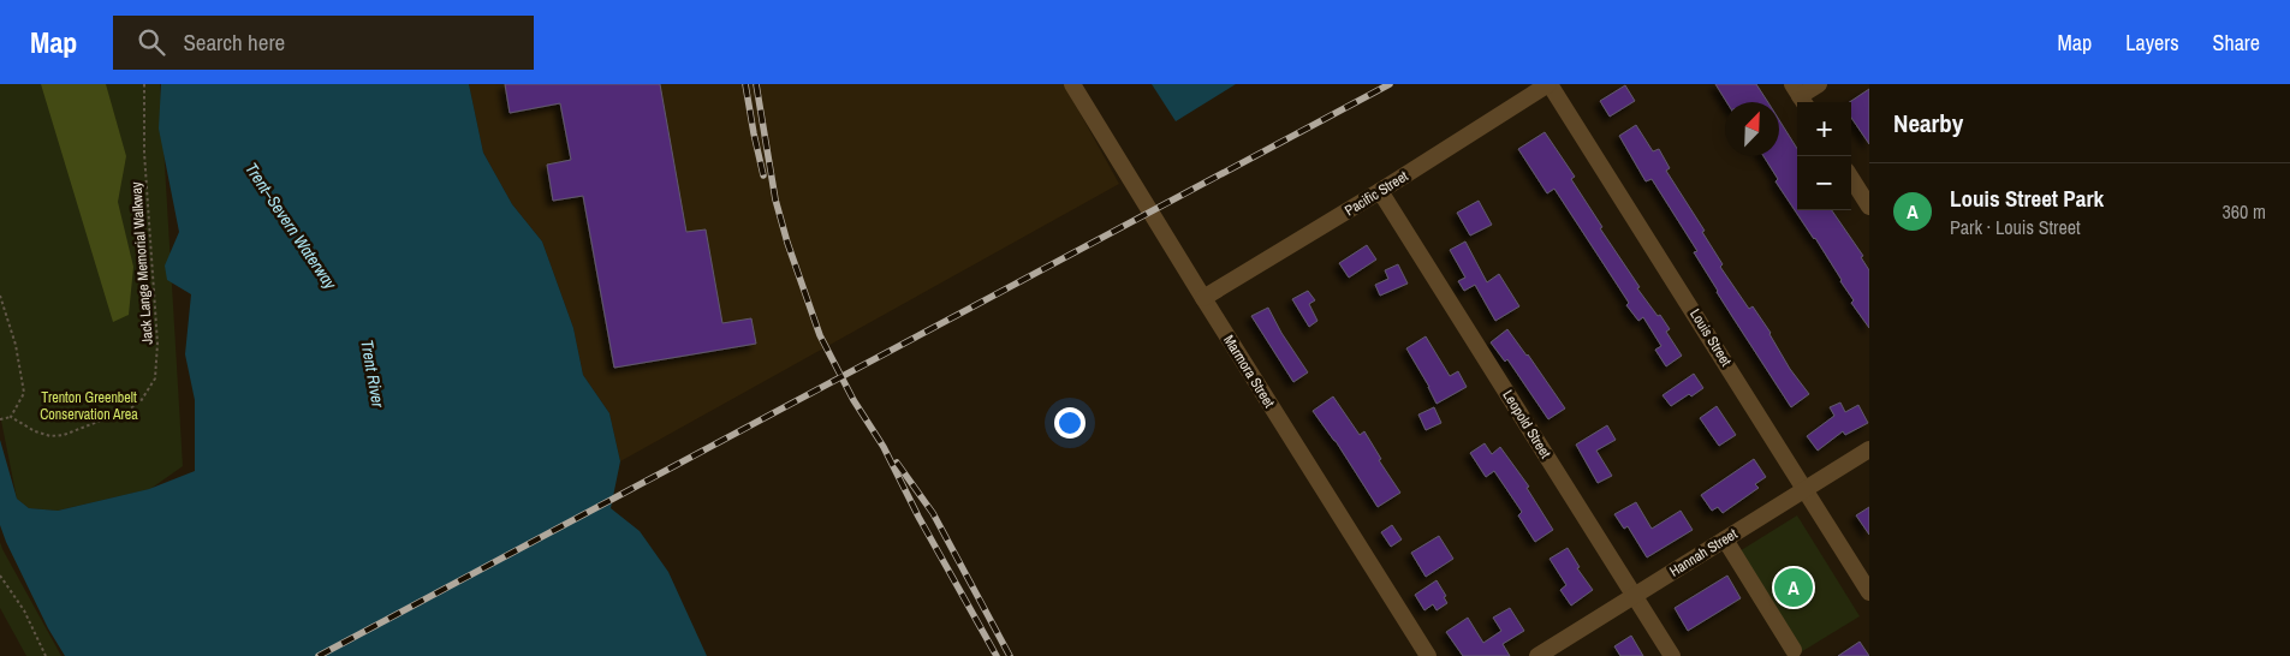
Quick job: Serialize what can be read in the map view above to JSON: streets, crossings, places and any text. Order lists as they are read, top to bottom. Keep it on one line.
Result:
{"streets":{"street":["Pacific Street","Louis Street","Marmora Street","Leopold Street","Hannah Street"],"path":["Jack Lange Memorial Walkway"]},"crossings":[["Pacific Street","Louis Street"],["Pacific Street","Marmora Street"],["Pacific Street","Leopold Street"],["Louis Street","Hannah Street"],["Leopold Street","Hannah Street"]],"water":["Trent–Severn Waterway","Trent River"],"parks":["Trenton Greenbelt Conservation Area"],"north":"top right","page":{"header":"Map","search":"Search here","nav":["Map","Layers","Share"],"heading":"Nearby","map_buttons":["+","−"],"list":[{"mark":"A","name":"Louis Street Park","note":"Park · Louis Street","value":"360 m"}],"pins":"A"}}
